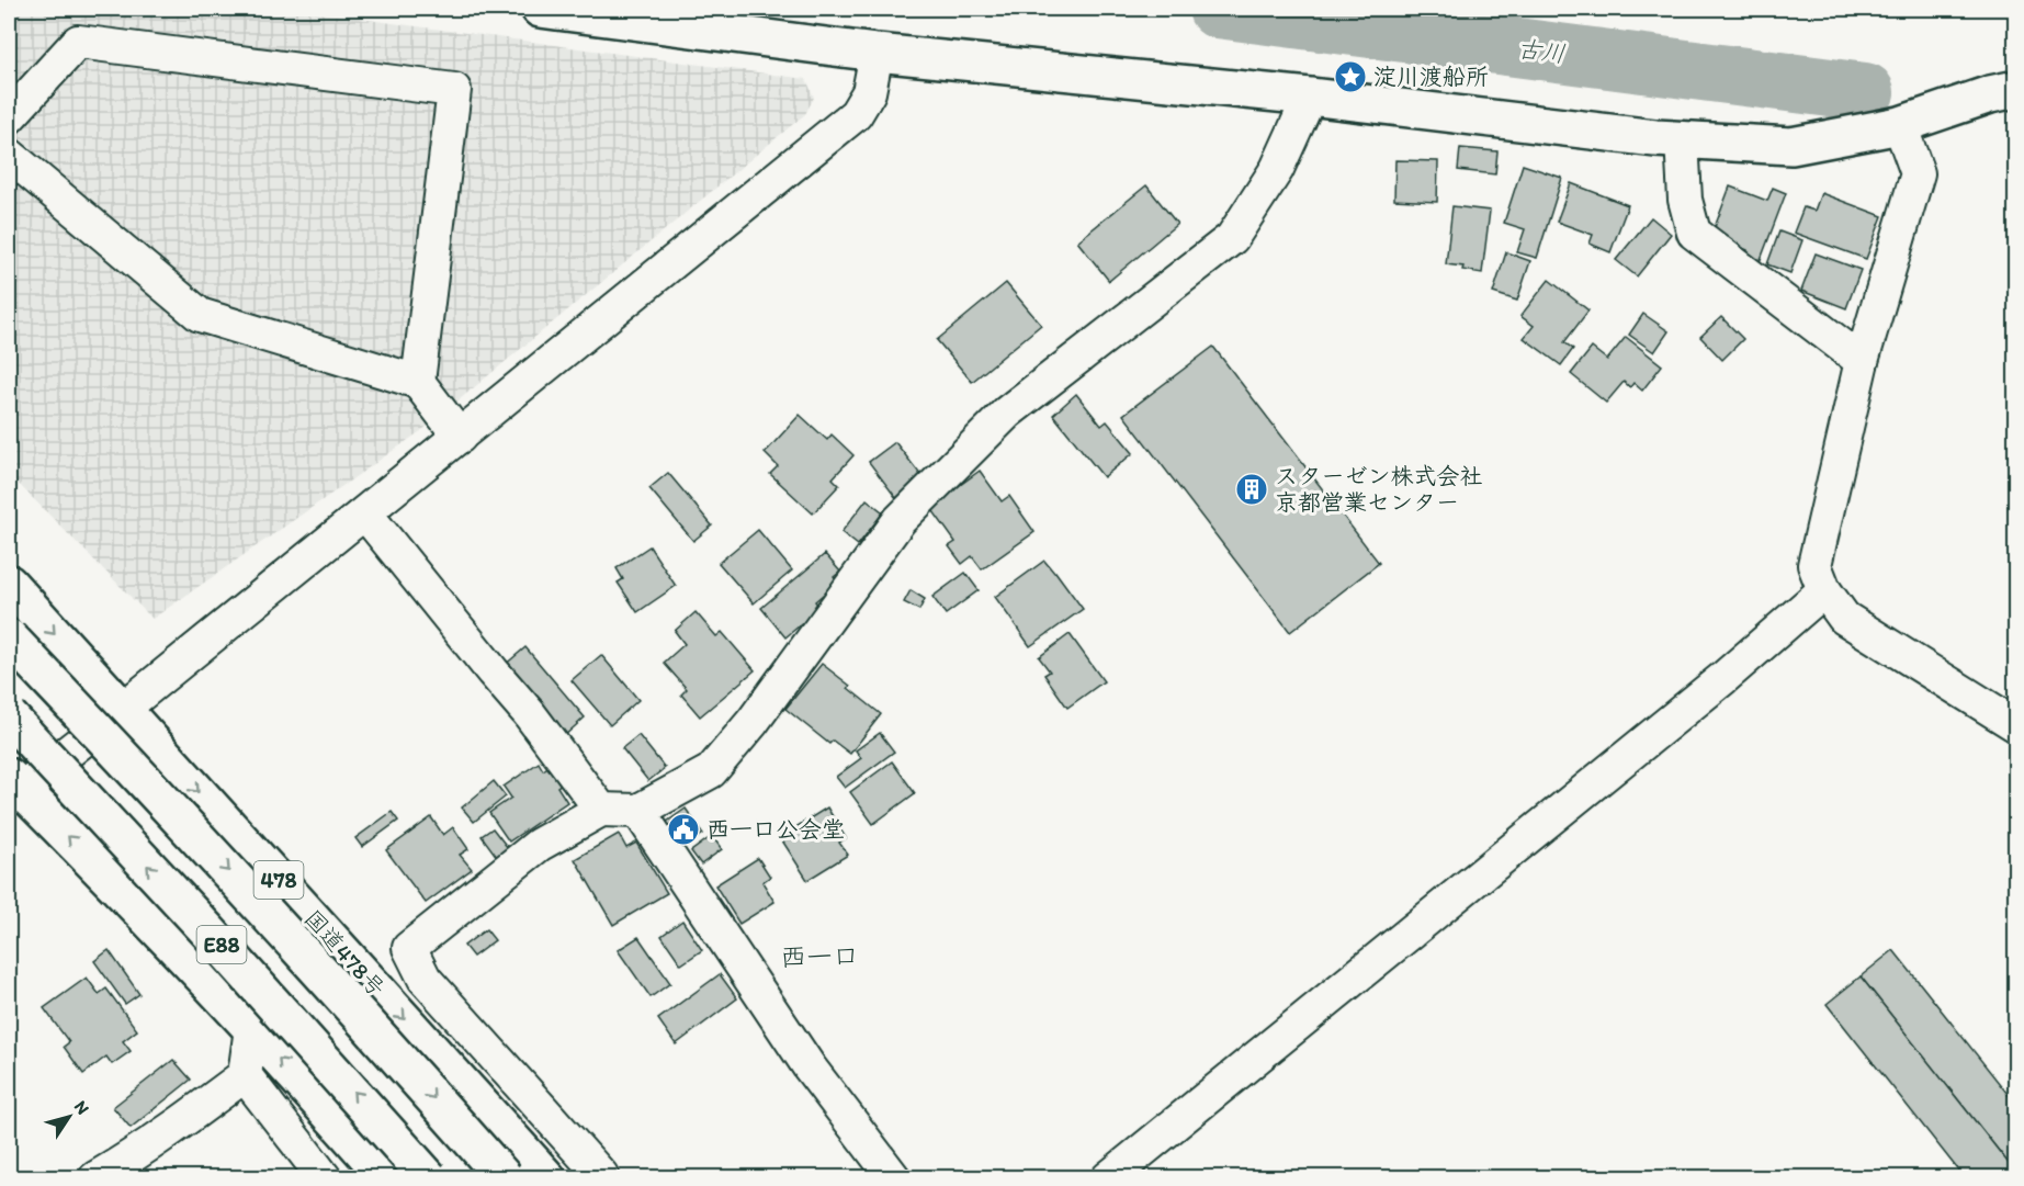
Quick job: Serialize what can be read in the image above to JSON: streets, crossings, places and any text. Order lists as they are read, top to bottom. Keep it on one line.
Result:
{"streets":{"main road":["478","E88","国道478号"]},"districts":["西一口"],"water":["古川"],"places":{"place":["淀川渡船所"],"building":["スターゼン株式会社 京都営業センター"],"public building":["西一口公会堂"]},"north":"top right"}
